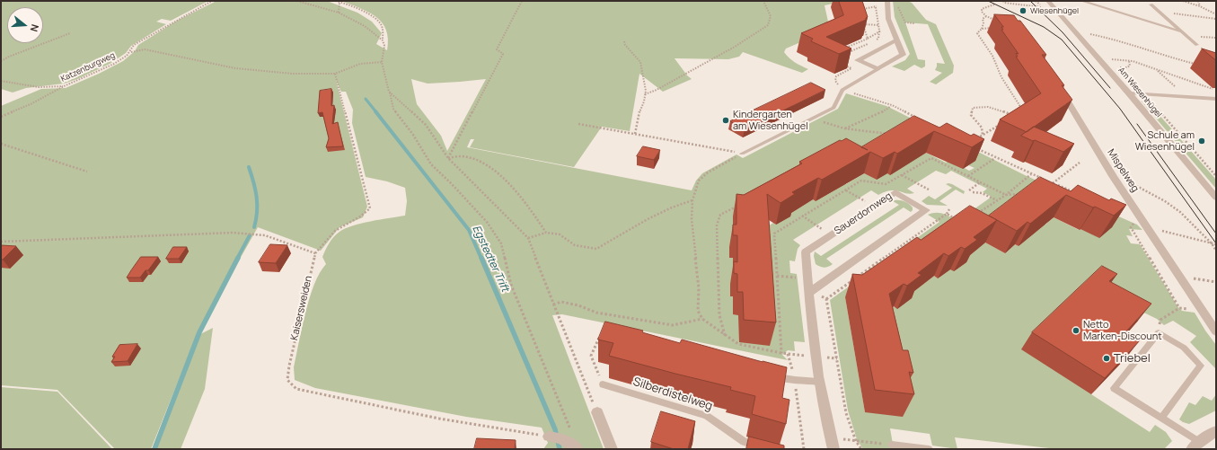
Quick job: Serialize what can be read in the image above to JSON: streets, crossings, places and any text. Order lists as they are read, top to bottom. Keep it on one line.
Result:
{"streets":{"street":["Am Wiesenhügel","Mispelweg","Sauerdornweg"],"lane":["Silberdistelweg"],"path":["Katzenburgweg","Kaisersweiden"]},"water":["Egstedter Trift"],"places":["Wiesenhügel","Kindergarten am Wiesenhügel","Schule am Wiesenhügel","Netto Marken-Discount","Triebel"],"north":"right"}
